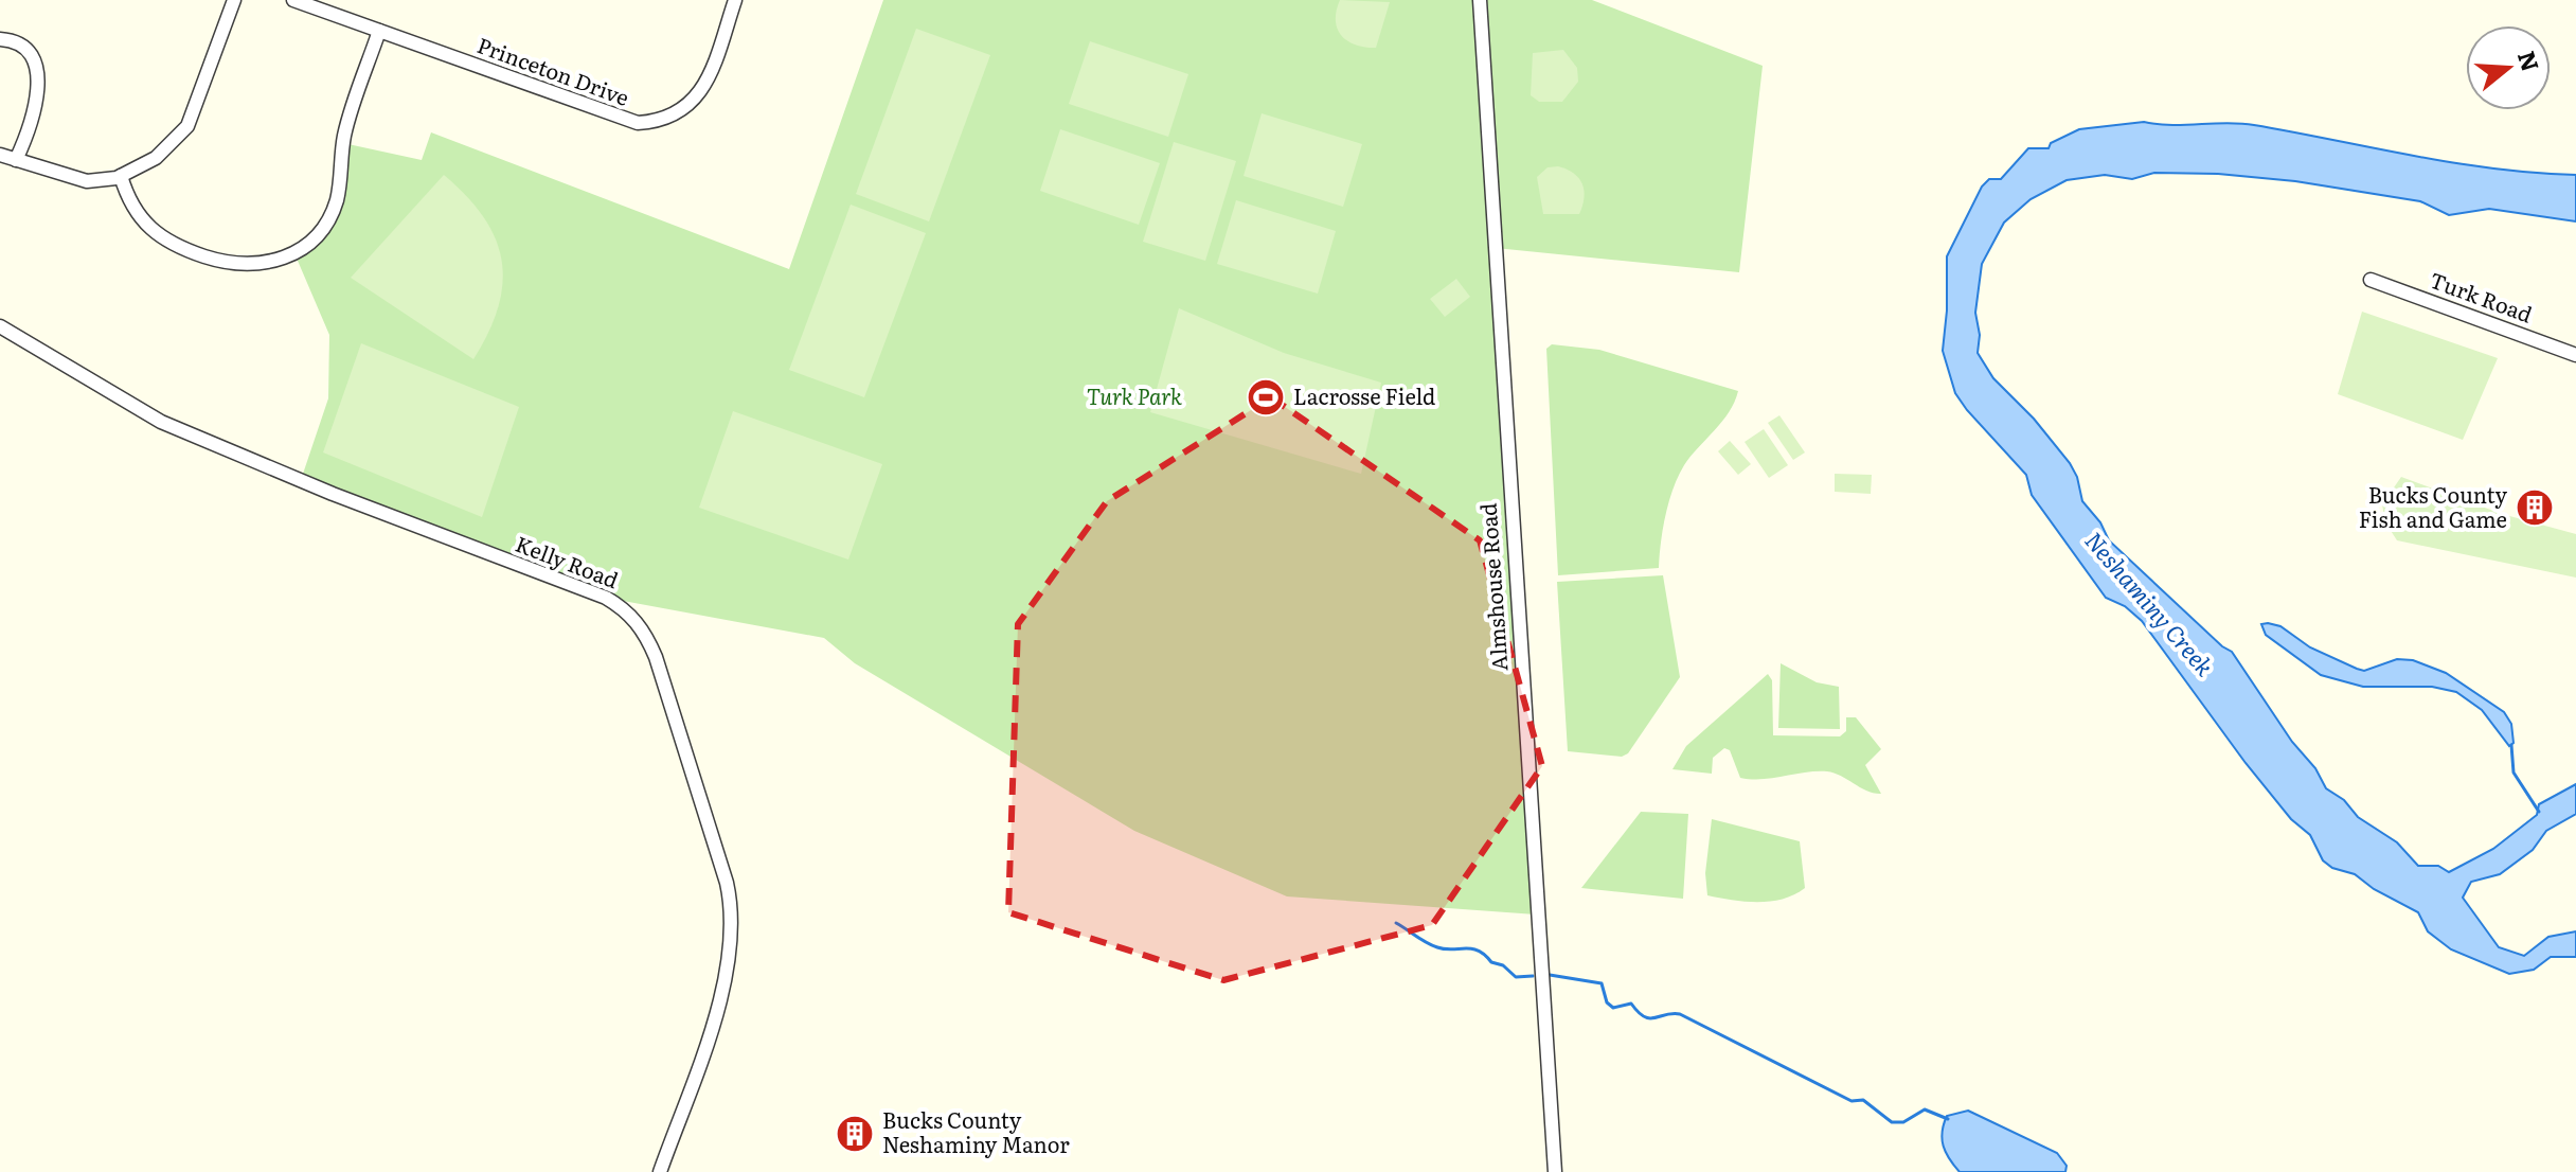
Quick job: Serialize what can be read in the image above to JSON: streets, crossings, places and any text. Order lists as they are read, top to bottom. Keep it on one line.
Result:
{"streets":{"street":["Princeton Drive","Turk Road","Kelly Road","Almshouse Road"]},"water":["Neshaminy Creek"],"parks":["Turk Park"],"places":{"sports":["Lacrosse Field"],"building":["Bucks County Fish and Game","Bucks County Neshaminy Manor"]},"north":"right"}
